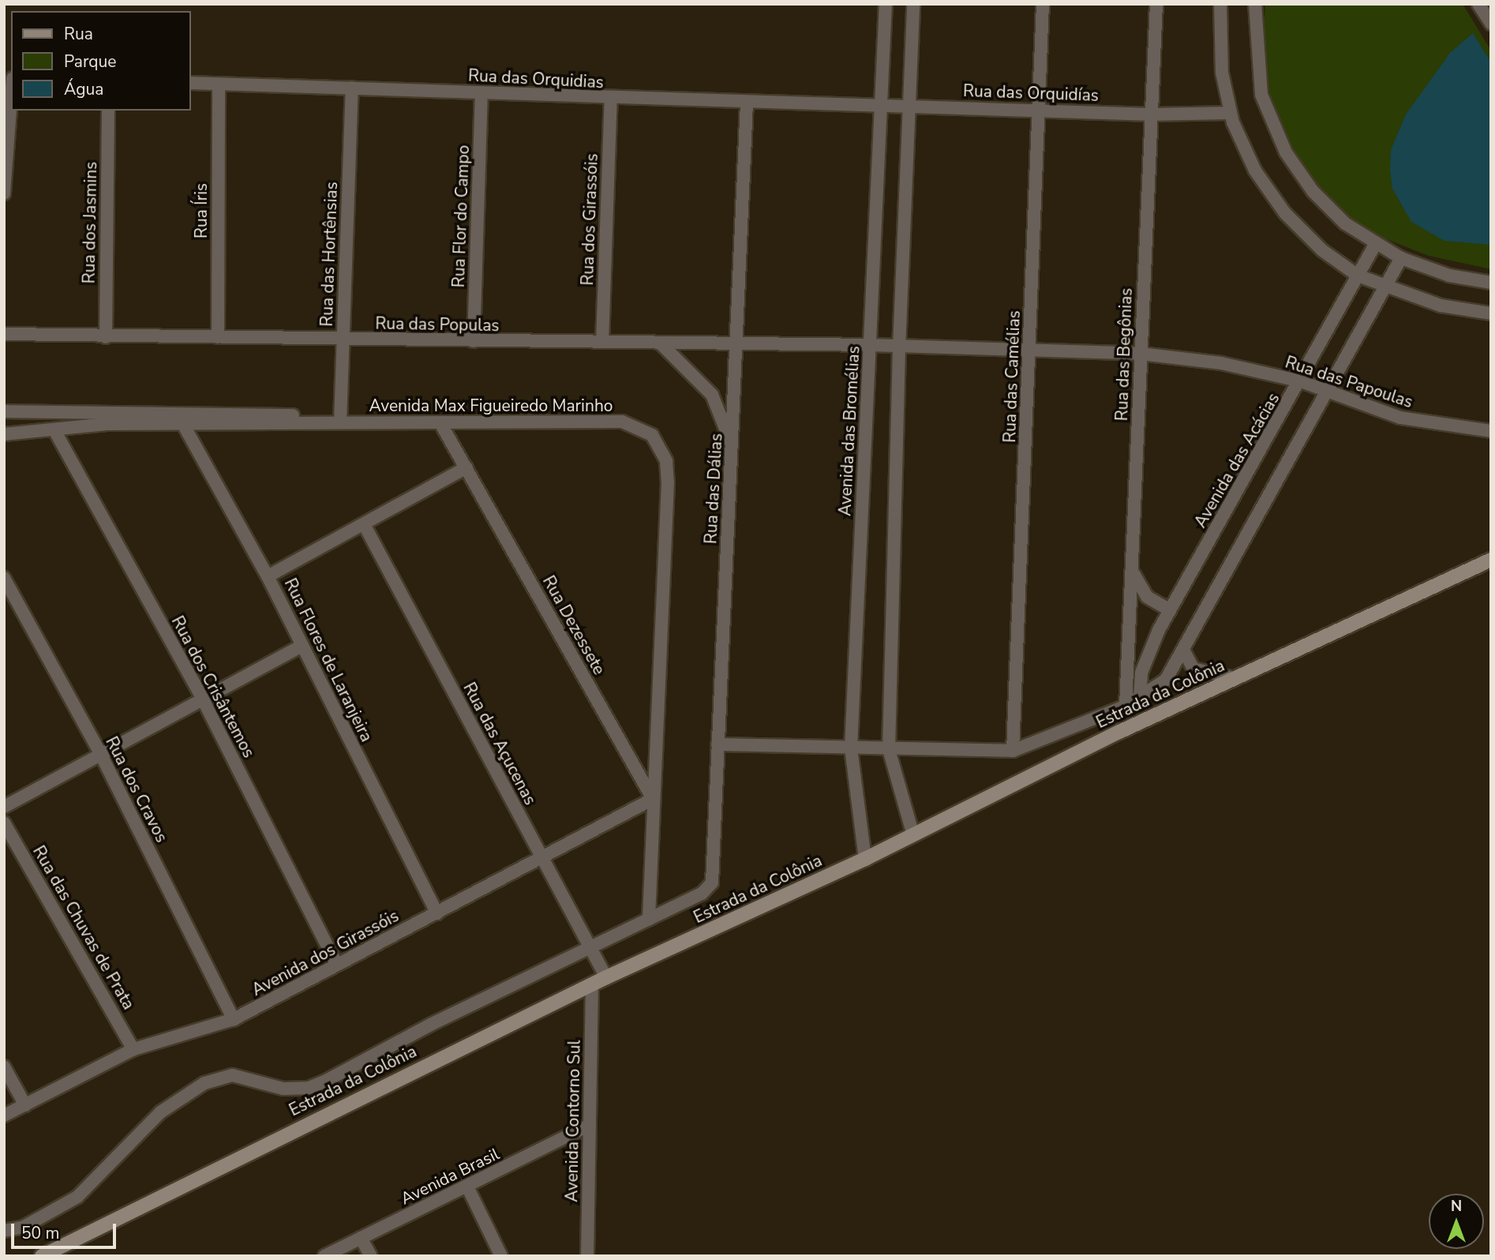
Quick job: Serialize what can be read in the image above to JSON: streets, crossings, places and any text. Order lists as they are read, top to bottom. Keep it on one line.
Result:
{"streets":{"main road":["Estrada da Colônia"],"street":["Rua das Orquidias","Rua das Orquidías","Rua Íris","Rua Flor do Campo","Rua dos Girassóis","Rua dos Jasmins","Rua das Hortênsias","Rua das Populas","Rua das Begônias","Rua das Camélias","Rua das Papoulas","Avenida Max Figueiredo Marinho","Avenida das Bromélias","Avenida das Acácias","Rua das Dálias","Rua Dezessete","Rua Flores de Laranjeira","Rua dos Crisântemos","Rua das Açucenas","Rua dos Cravos","Rua das Chuvas de Prata","Avenida dos Girassóis","Avenida Contorno Sul","Avenida Brasil"]},"crossings":[["Rua das Orquidias","Rua das Orquidías"],["Rua das Orquidias","Rua Íris"],["Rua das Orquidias","Rua Flor do Campo"],["Rua das Orquidias","Rua dos Girassóis"],["Rua das Orquidias","Rua das Hortênsias"],["Rua das Orquidias","Avenida das Bromélias"],["Rua das Orquidias","Rua das Dálias"],["Rua das Orquidías","Rua das Begônias"],["Rua das Orquidías","Rua das Camélias"],["Rua das Orquidías","Avenida das Bromélias"],["Rua Íris","Rua das Populas"],["Rua Flor do Campo","Rua das Populas"],["Rua dos Girassóis","Rua das Populas"],["Rua dos Jasmins","Rua das Populas"],["Rua das Hortênsias","Rua das Populas"],["Rua das Hortênsias","Avenida Max Figueiredo Marinho"],["Rua das Populas","Rua das Papoulas"],["Rua das Populas","Avenida das Bromélias"],["Rua das Populas","Rua das Dálias"],["Rua das Begônias","Rua das Papoulas"],["Rua das Camélias","Rua das Papoulas"],["Rua das Papoulas","Avenida das Acácias"],["Avenida Max Figueiredo Marinho","Rua das Dálias"],["Avenida Max Figueiredo Marinho","Rua Dezessete"],["Avenida Max Figueiredo Marinho","Rua Flores de Laranjeira"],["Avenida Max Figueiredo Marinho","Rua dos Crisântemos"],["Avenida Max Figueiredo Marinho","Avenida dos Girassóis"],["Avenida das Bromélias","Estrada da Colônia"],["Rua Dezessete","Avenida dos Girassóis"],["Rua Flores de Laranjeira","Avenida dos Girassóis"],["Rua dos Crisântemos","Avenida dos Girassóis"],["Estrada da Colônia","Rua das Açucenas"],["Estrada da Colônia","Avenida Contorno Sul"],["Rua das Açucenas","Avenida dos Girassóis"],["Rua dos Cravos","Avenida dos Girassóis"],["Rua das Chuvas de Prata","Avenida dos Girassóis"],["Avenida Contorno Sul","Avenida Brasil"]],"legend":["Rua","Parque","Água"],"scale_bar":"50 m","north":"top"}
